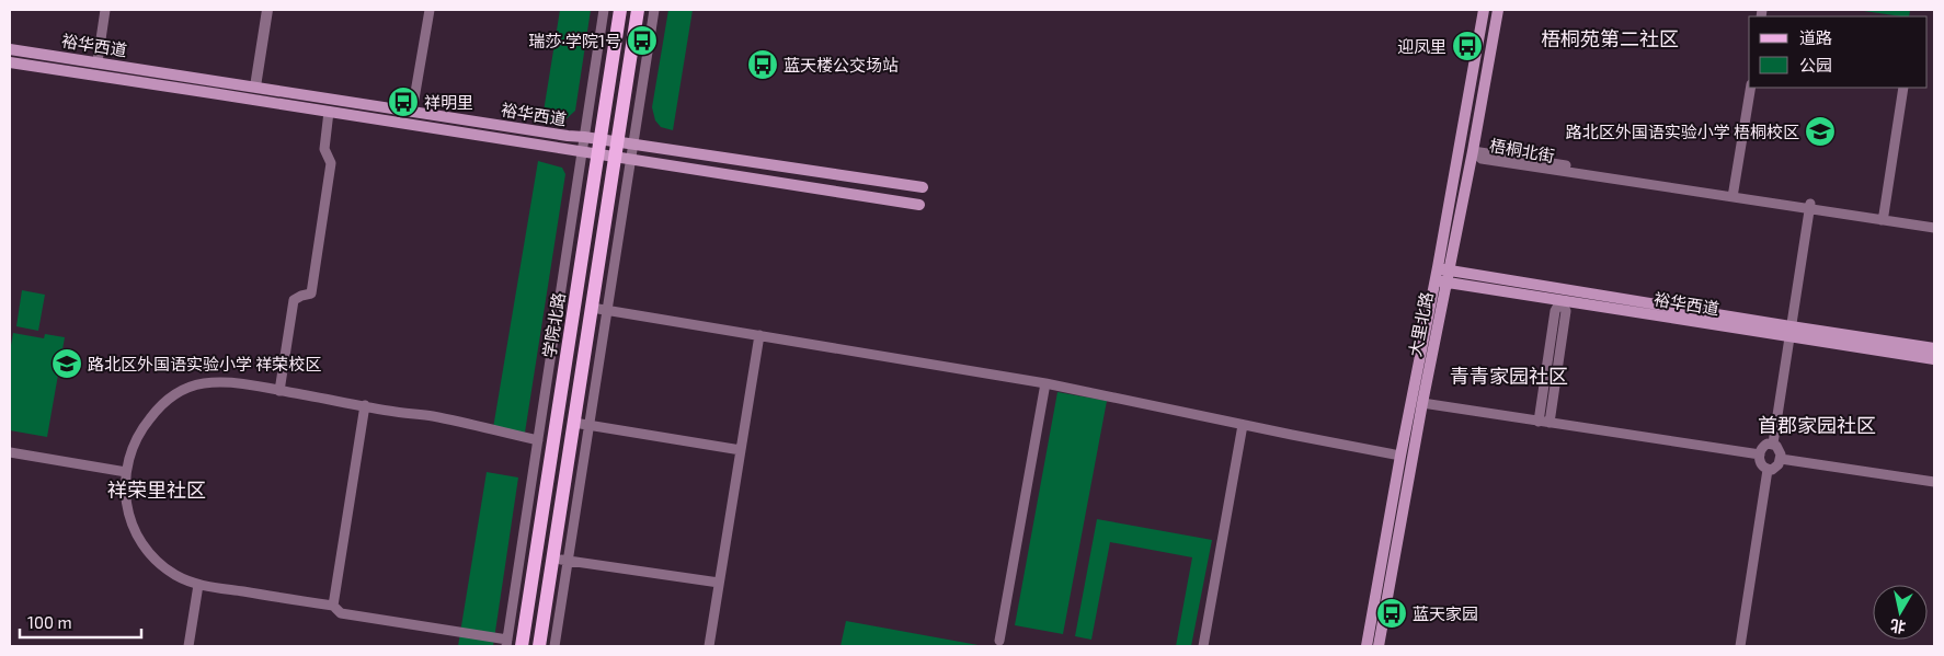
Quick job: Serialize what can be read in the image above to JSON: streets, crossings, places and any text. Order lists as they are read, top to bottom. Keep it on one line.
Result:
{"streets":{"main road":["裕华西道","大里北路","学院北路"],"street":["梧桐北街"]},"crossings":[["裕华西道","大里北路"],["裕华西道","学院北路"],["梧桐北街","大里北路"]],"districts":["梧桐苑第二社区","青青家园社区","首郡家园社区","祥荣里社区"],"places":{"bus stop":["瑞莎·学院1号","迎凤里","蓝天楼公交场站","祥明里","蓝天家园"],"school or university":["路北区外国语实验小学 梧桐校区","路北区外国语实验小学 祥荣校区"]},"legend":["道路","公园"],"scale_bar":"100 m","north":"bottom"}
